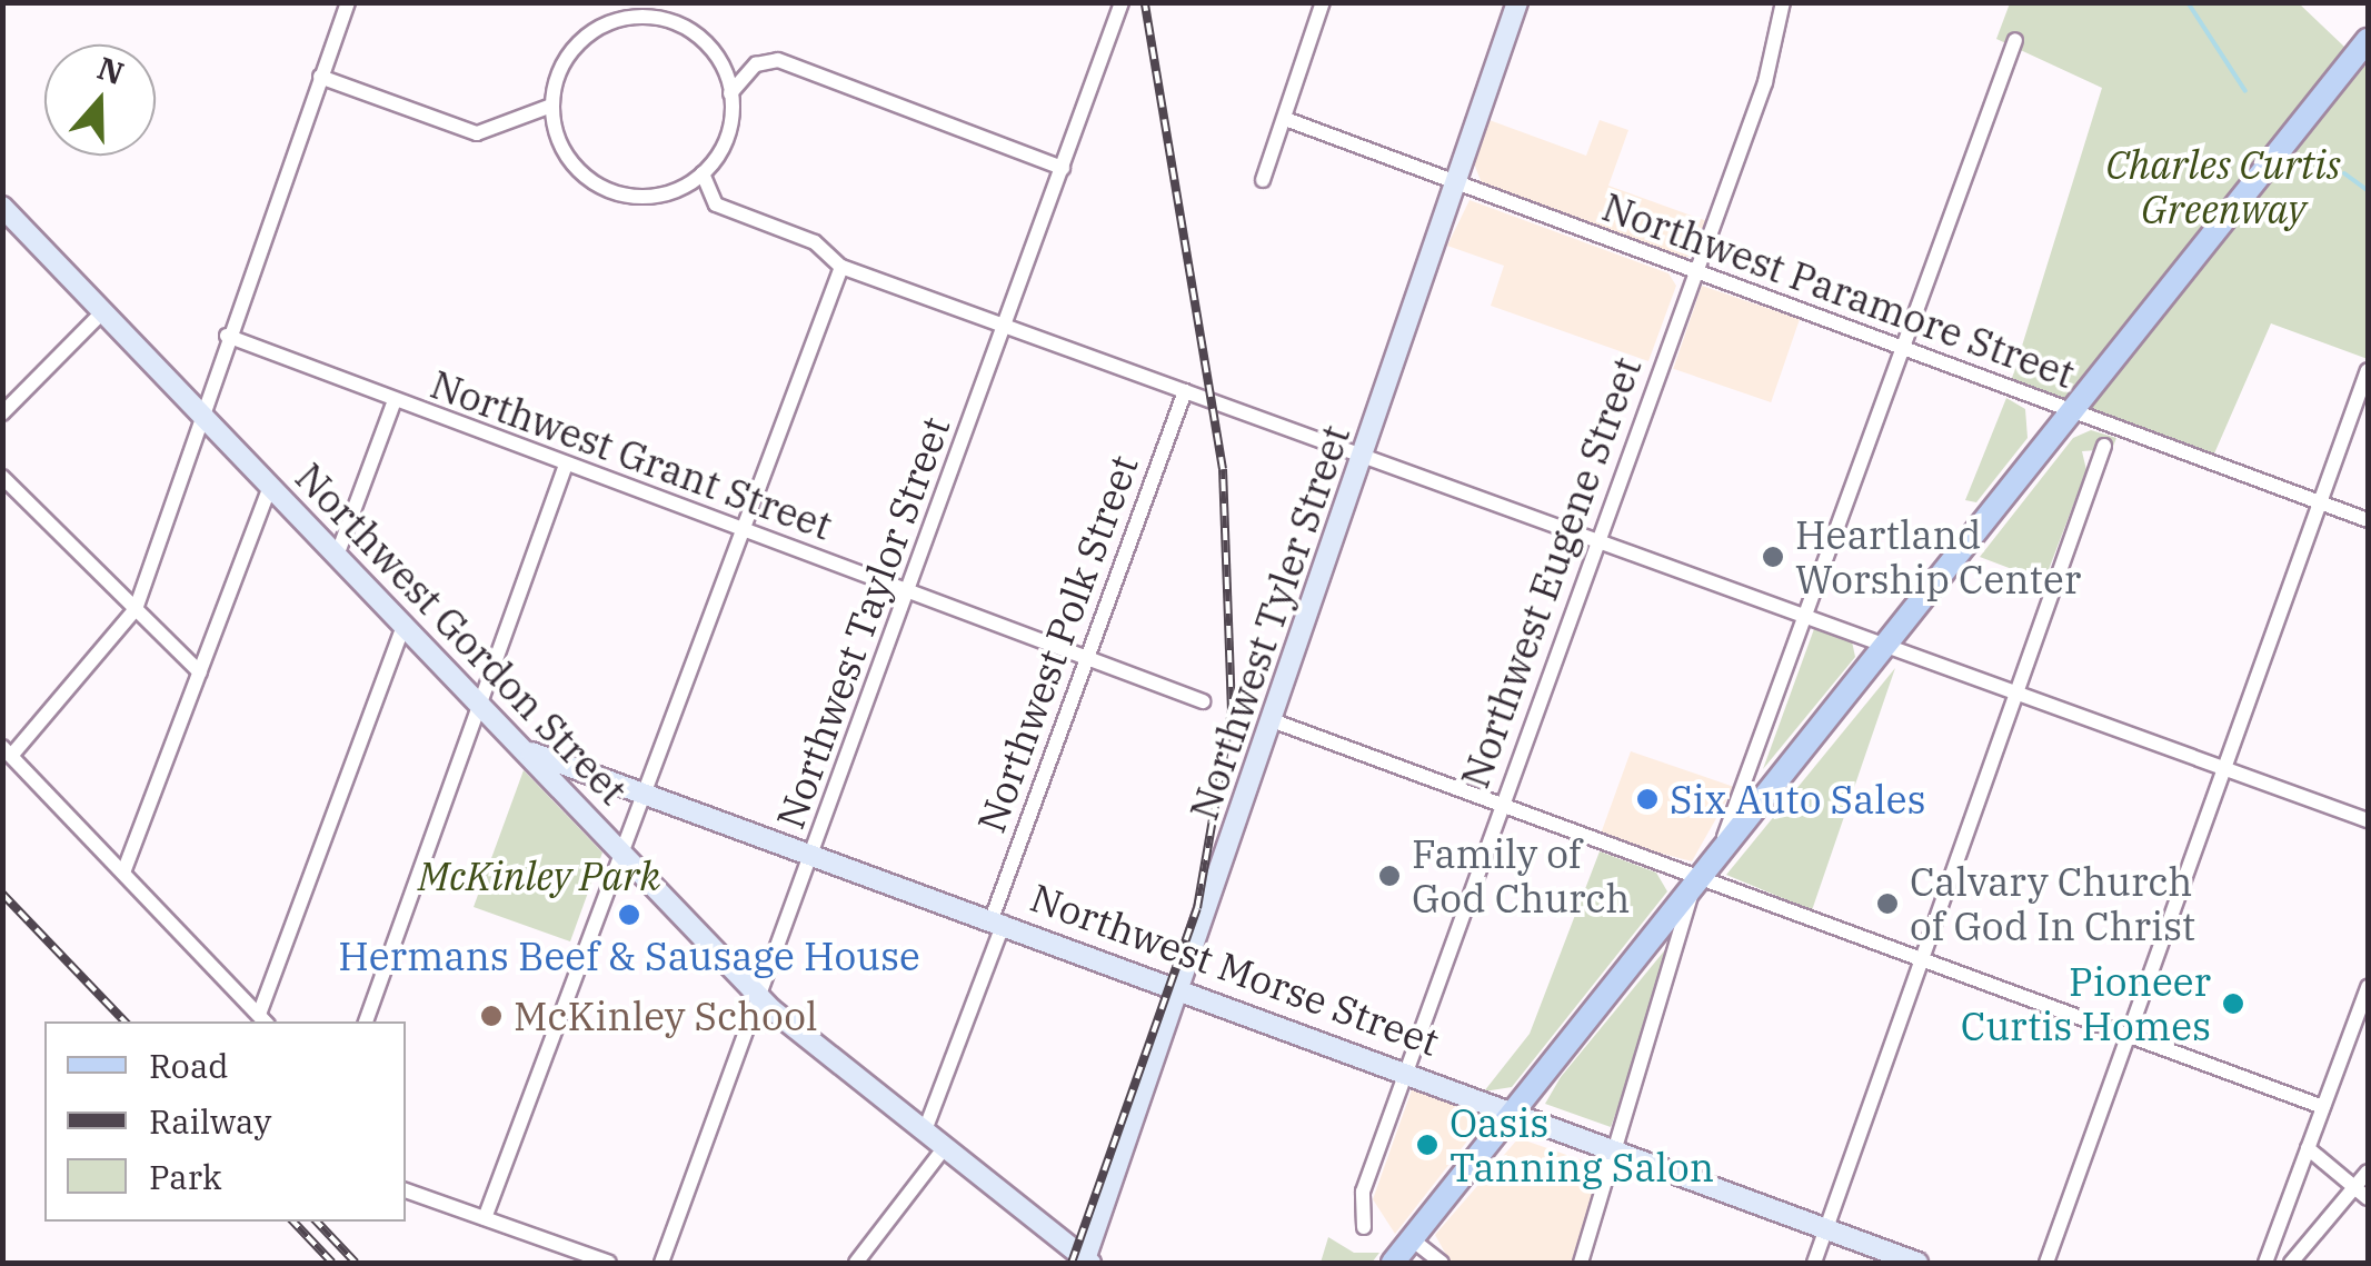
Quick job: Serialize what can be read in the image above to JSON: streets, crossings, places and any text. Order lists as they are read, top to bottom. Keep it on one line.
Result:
{"streets":{"main road":["Northwest Tyler Street","Northwest Gordon Street","Northwest Morse Street"],"street":["Northwest Paramore Street","Northwest Grant Street","Northwest Eugene Street","Northwest Taylor Street","Northwest Polk Street"]},"crossings":[["Northwest Paramore Street","Northwest Eugene Street"],["Northwest Paramore Street","Northwest Tyler Street"],["Northwest Grant Street","Northwest Taylor Street"],["Northwest Grant Street","Northwest Polk Street"],["Northwest Eugene Street","Northwest Morse Street"],["Northwest Taylor Street","Northwest Gordon Street"],["Northwest Taylor Street","Northwest Morse Street"],["Northwest Tyler Street","Northwest Gordon Street"],["Northwest Tyler Street","Northwest Morse Street"],["Northwest Gordon Street","Northwest Polk Street"],["Northwest Gordon Street","Northwest Morse Street"],["Northwest Polk Street","Northwest Morse Street"]],"parks":["Charles Curtis Greenway","McKinley Park"],"places":["Heartland Worship Center","Six Auto Sales","Family of God Church","Calvary Church of God In Christ","Hermans Beef & Sausage House","Pioneer Curtis Homes","McKinley School","Oasis Tanning Salon"],"legend":["Road","Railway","Park"],"north":"top"}
